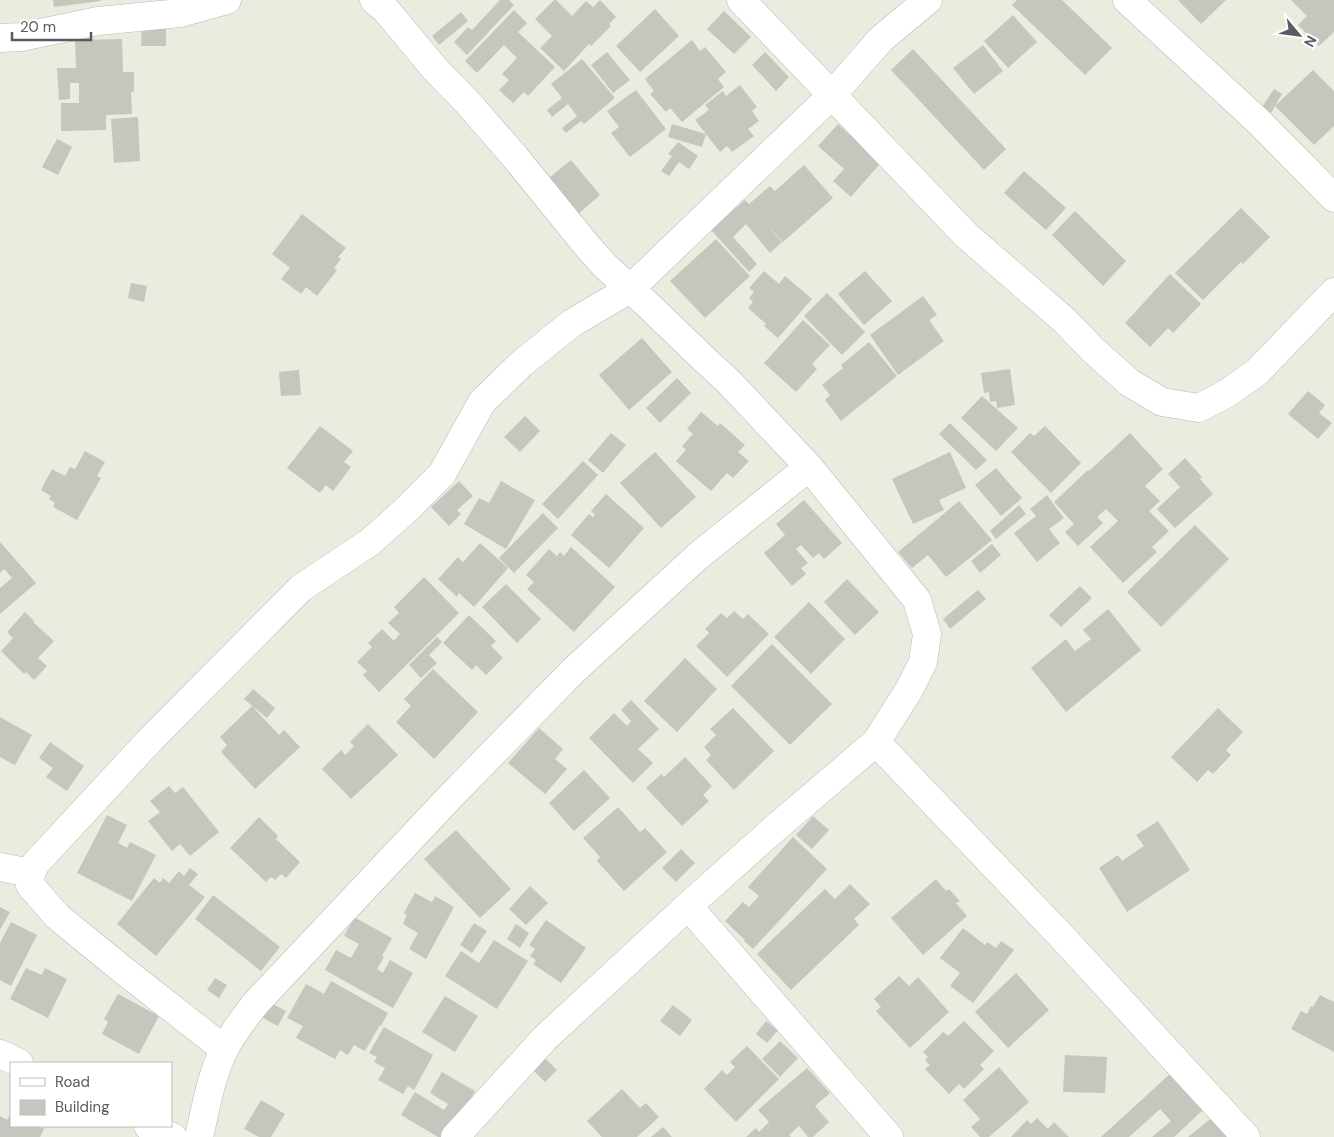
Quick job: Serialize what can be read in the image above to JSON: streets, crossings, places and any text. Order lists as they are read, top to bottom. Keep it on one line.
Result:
{"legend":["Road","Building"],"scale_bar":"20 m","north":"bottom right"}
